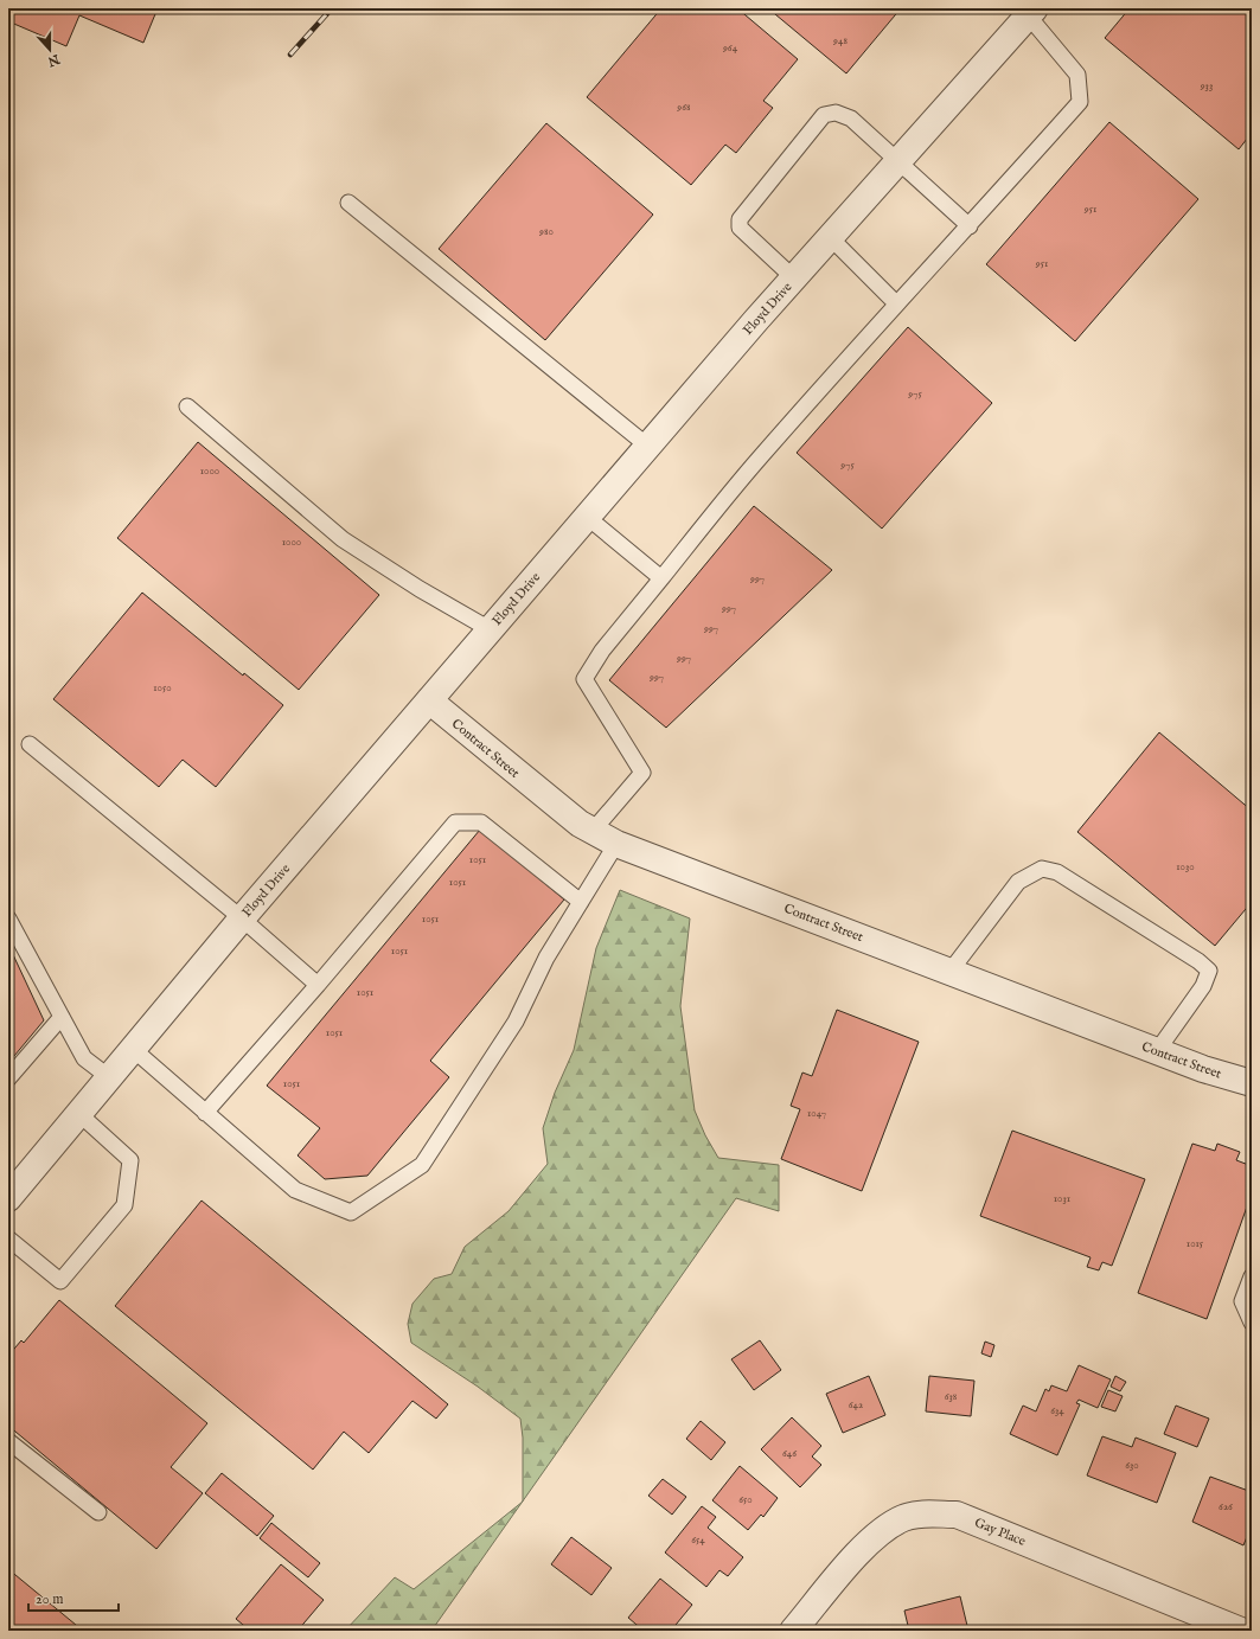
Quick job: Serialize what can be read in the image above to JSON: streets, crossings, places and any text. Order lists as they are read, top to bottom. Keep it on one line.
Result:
{"streets":{"street":["Floyd Drive","Contract Street","Gay Place"]},"crossings":[["Floyd Drive","Contract Street"]],"house_numbers":["948","964","933","968","951","980","951","975","975","1000","1000","997","997","997","997","997","1050","1051","1030","1051","1051","1051","1051","1051","1051","1047","1031","1015","638","642","634","646","630","650","626","654"],"scale_bar":"20 m","north":"bottom"}
